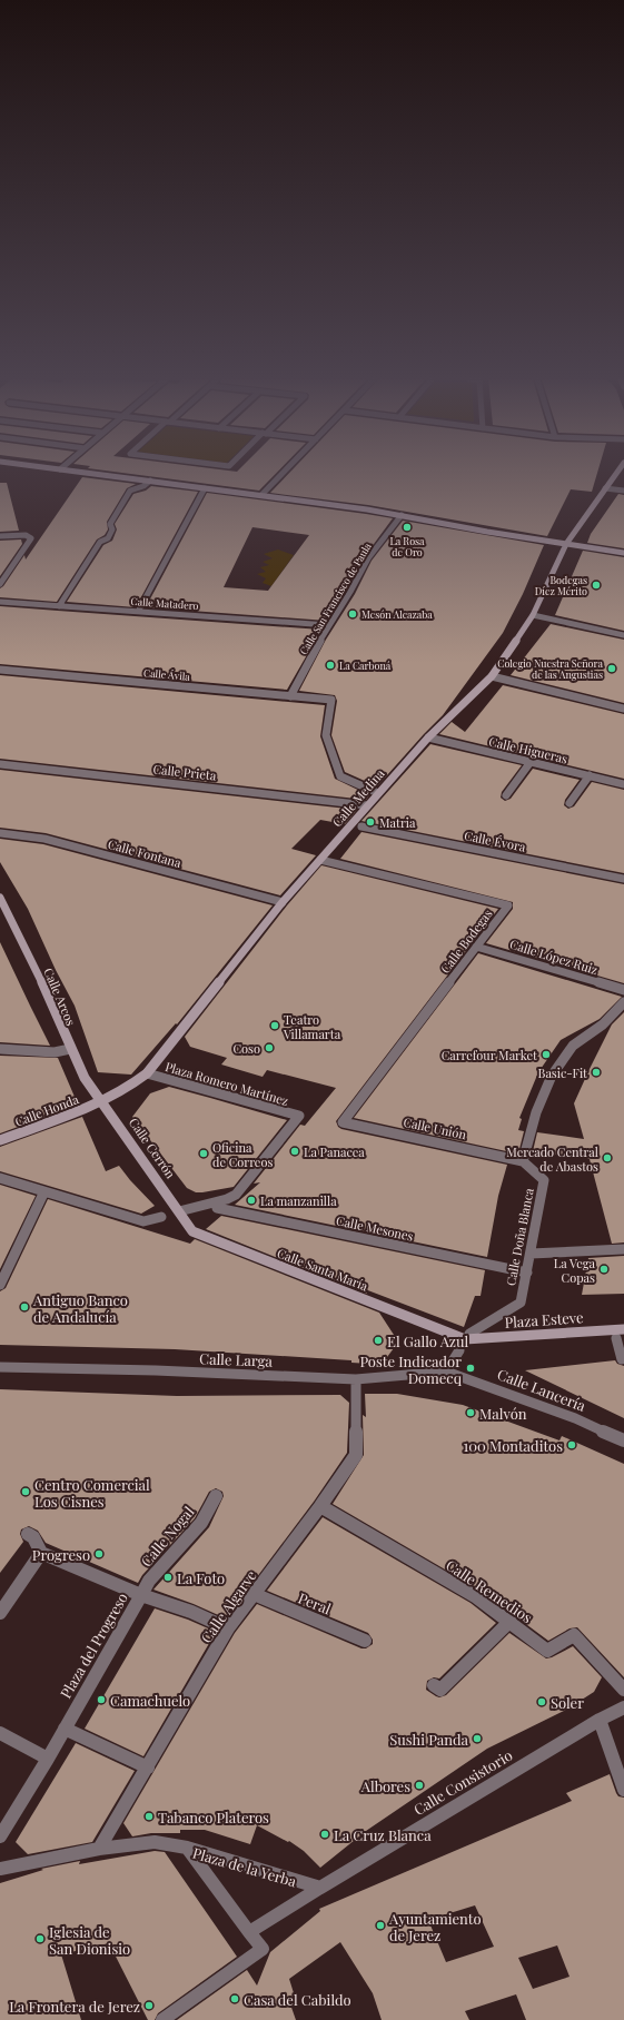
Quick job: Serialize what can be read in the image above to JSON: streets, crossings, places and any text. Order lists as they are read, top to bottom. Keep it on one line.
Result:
{"streets":{"street":["Calle San Francisco de Paula","Calle Matadero","Calle Ávila","Calle Higueras","Calle Prieta","Calle Medina","Calle Évora","Calle Fontana","Calle Bodegas","Calle López Ruiz","Calle Arcos","Plaza Romero Martínez","Calle Honda","Calle Unión","Calle Cerrón","Calle Mesones","Calle Doña Blanca","Calle Santa María","Plaza Esteve","Calle Larga","Calle Lancería","Calle Nogal","Calle Remedios","Peral","Calle Algarve","Plaza del Progreso","Calle Consistorio","Plaza de la Yerba"]},"crossings":[["Calle San Francisco de Paula","Calle Matadero"],["Calle San Francisco de Paula","Calle Ávila"],["Calle Ávila","Calle Medina"],["Calle Higueras","Calle Medina"],["Calle Prieta","Calle Medina"],["Calle Medina","Calle Fontana"],["Calle Medina","Calle Bodegas"],["Calle Medina","Calle Arcos"],["Calle Medina","Plaza Romero Martínez"],["Calle Medina","Calle Honda"],["Calle Medina","Calle Cerrón"],["Calle Bodegas","Calle López Ruiz"],["Calle Bodegas","Calle Unión"],["Calle Arcos","Calle Honda"],["Calle Arcos","Calle Cerrón"],["Plaza Romero Martínez","Calle Cerrón"],["Plaza Romero Martínez","Calle Santa María"],["Calle Honda","Calle Cerrón"],["Calle Unión","Calle Doña Blanca"],["Calle Cerrón","Calle Santa María"],["Calle Mesones","Calle Doña Blanca"],["Calle Doña Blanca","Calle Santa María"],["Calle Doña Blanca","Plaza Esteve"],["Calle Santa María","Plaza Esteve"],["Calle Larga","Calle Lancería"],["Calle Larga","Calle Algarve"],["Calle Nogal","Plaza del Progreso"],["Calle Remedios","Calle Algarve"],["Peral","Calle Algarve"],["Calle Consistorio","Plaza de la Yerba"]],"places":["La Rosa de Oro","Bodegas Díez Mérito","Mesón Alcazaba","La Carboná","Colegio Nuestra Señora de las Angustias","Matria","Teatro Villamarta","Coso","Carrefour Market","Basic-Fit","La Panacea","Oficina de Correos","Mercado Central de Abastos","La manzanilla","La Vega Copas","Antiguo Banco de Andalucía","El Gallo Azul","Poste Indicador Domecq","Malvón","100 Montaditos","Centro Comercial Los Cisnes","Progreso","La Foto","Camachuelo","Soler","Sushi Panda","Albores","Tabanco Plateros","La Cruz Blanca","Ayuntamiento de Jerez","Iglesia de San Dionisio","Casa del Cabildo","La Frontera de Jerez"]}
